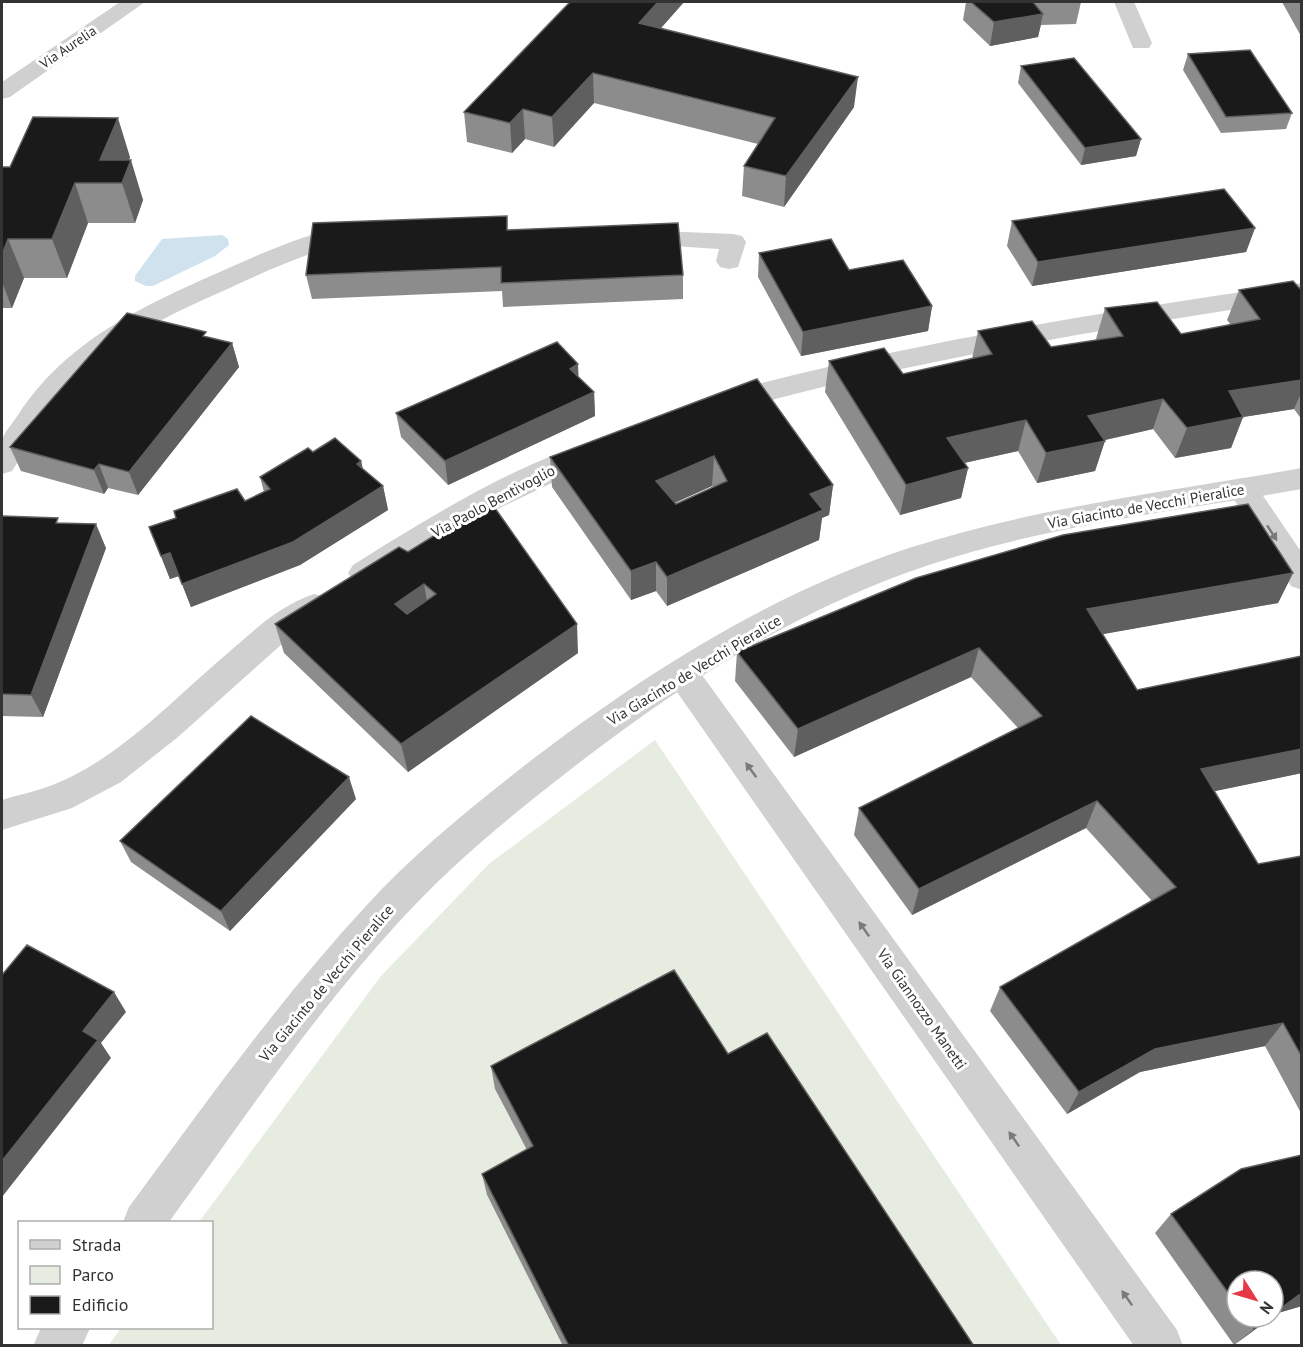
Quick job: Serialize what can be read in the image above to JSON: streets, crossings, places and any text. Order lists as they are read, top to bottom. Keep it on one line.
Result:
{"streets":{"street":["Via Aurelia","Via Paolo Bentivoglio","Via Giacinto de Vecchi Pieralice","Via Giannozzo Manetti"]},"crossings":[["Via Giacinto de Vecchi Pieralice","Via Giannozzo Manetti"]],"one_way":["Via Giannozzo Manetti"],"legend":["Strada","Parco","Edificio"],"north":"bottom right"}
